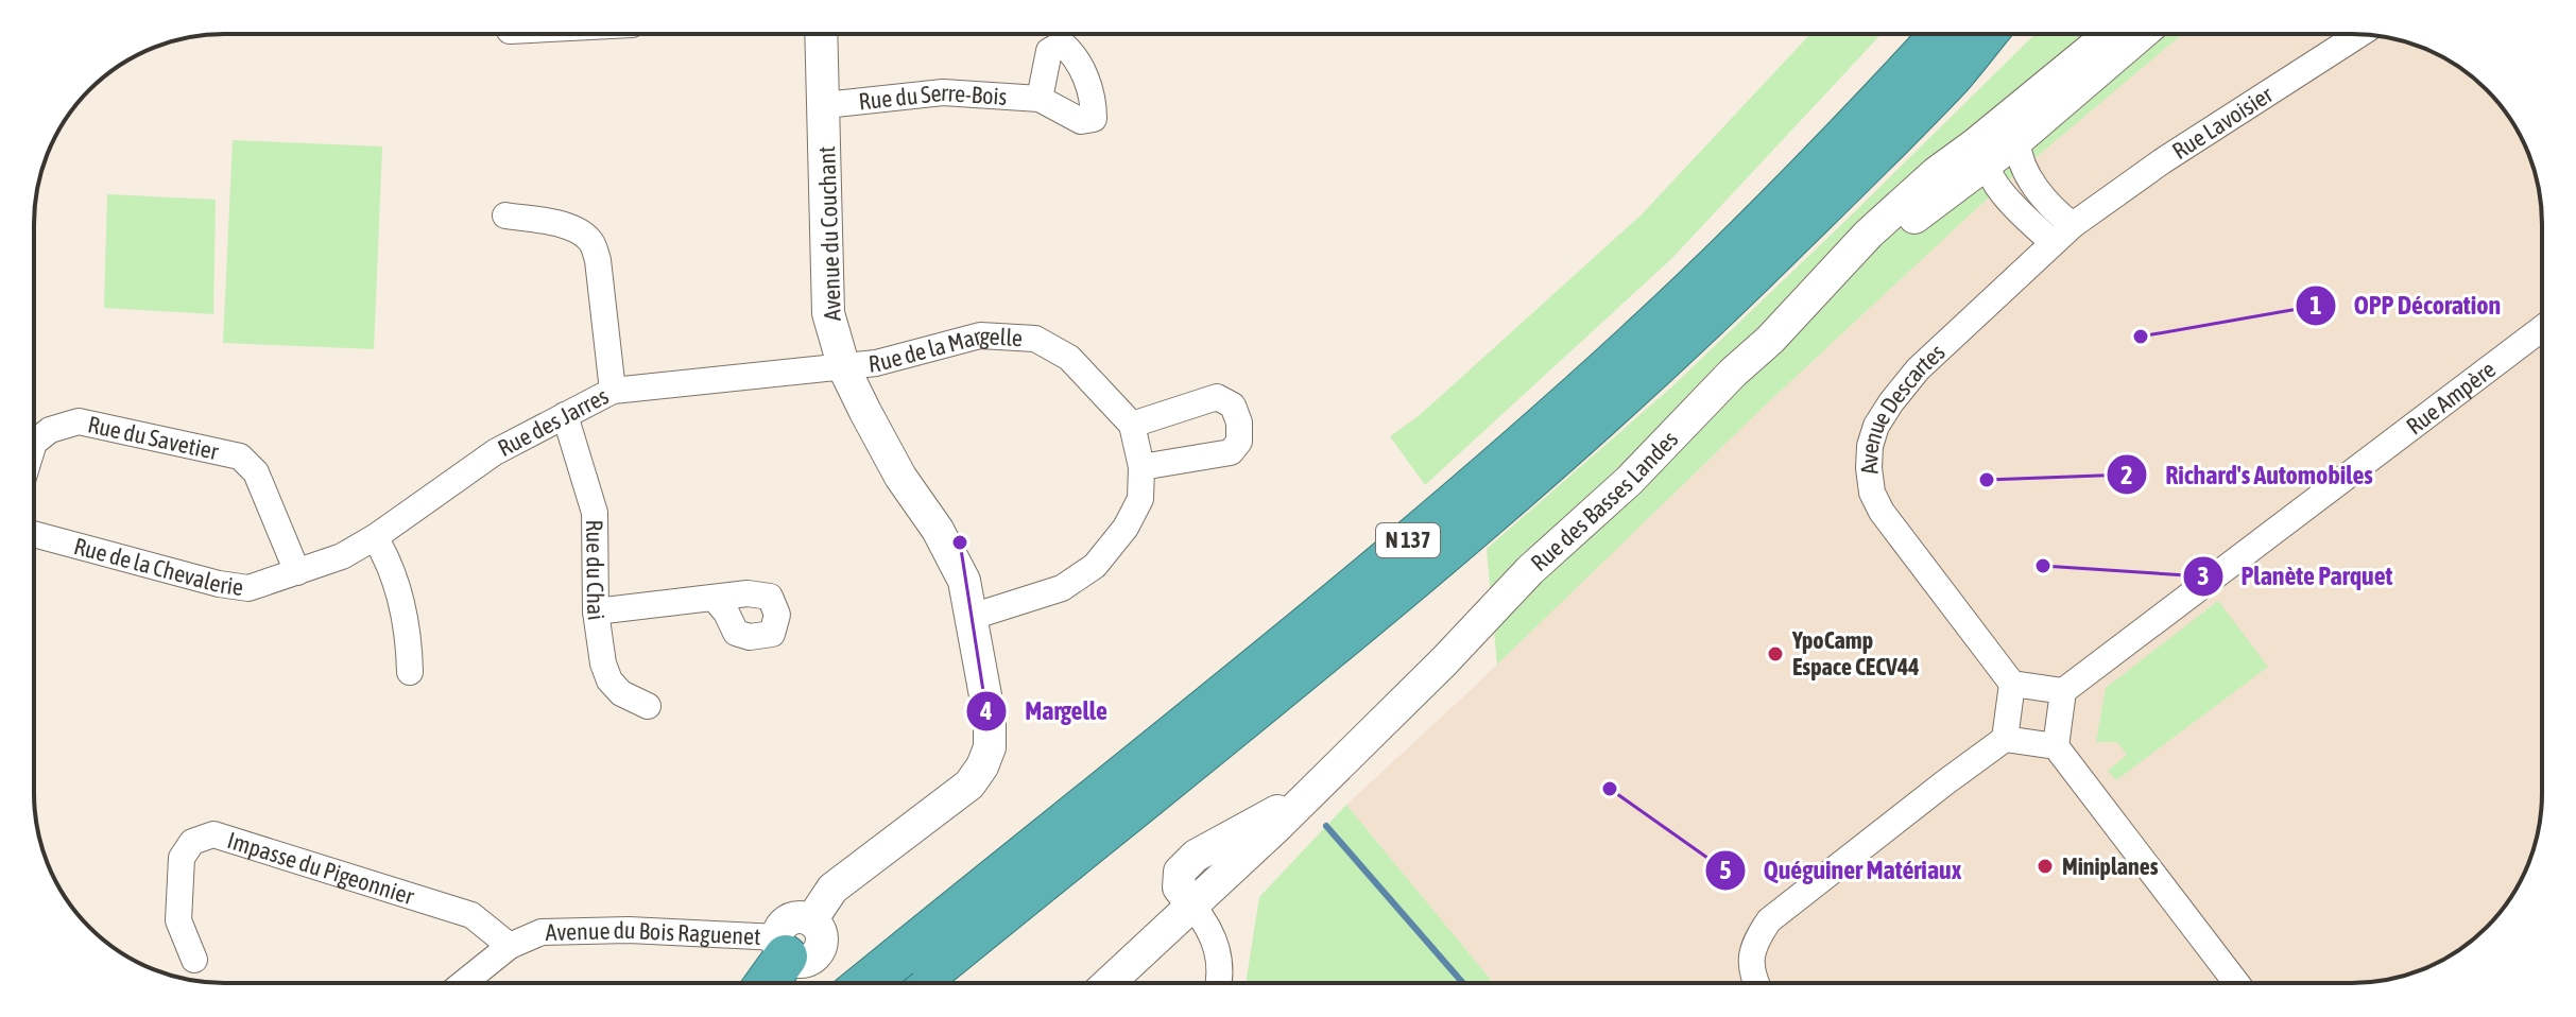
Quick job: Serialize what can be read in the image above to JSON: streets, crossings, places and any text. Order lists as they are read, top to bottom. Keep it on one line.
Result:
{"streets":{"highway":["N 137"],"street":["Rue du Serre-Bois","Rue Lavoisier","Avenue du Couchant","Rue de la Margelle","Rue Ampère","Avenue Descartes","Rue des Jarres","Rue du Savetier","Rue des Basses Landes","Rue de la Chevalerie","Rue du Chai","Impasse du Pigeonnier","Avenue du Bois Raguenet"]},"crossings":[["Rue du Serre-Bois","Avenue du Couchant"],["Rue Lavoisier","Avenue Descartes"],["Avenue du Couchant","Rue de la Margelle"],["Avenue du Couchant","Rue des Jarres"],["Avenue du Couchant","Avenue du Bois Raguenet"],["Rue de la Margelle","Rue des Jarres"],["Rue des Jarres","Rue du Savetier"],["Rue des Jarres","Rue de la Chevalerie"],["Rue des Jarres","Rue du Chai"],["Rue du Savetier","Rue de la Chevalerie"],["Impasse du Pigeonnier","Avenue du Bois Raguenet"]],"places":["OPP Décoration","Richard's Automobiles","Margelle","Planète Parquet","YpoCamp Espace CECV44","Quéguiner Matériaux","Miniplanes"]}
